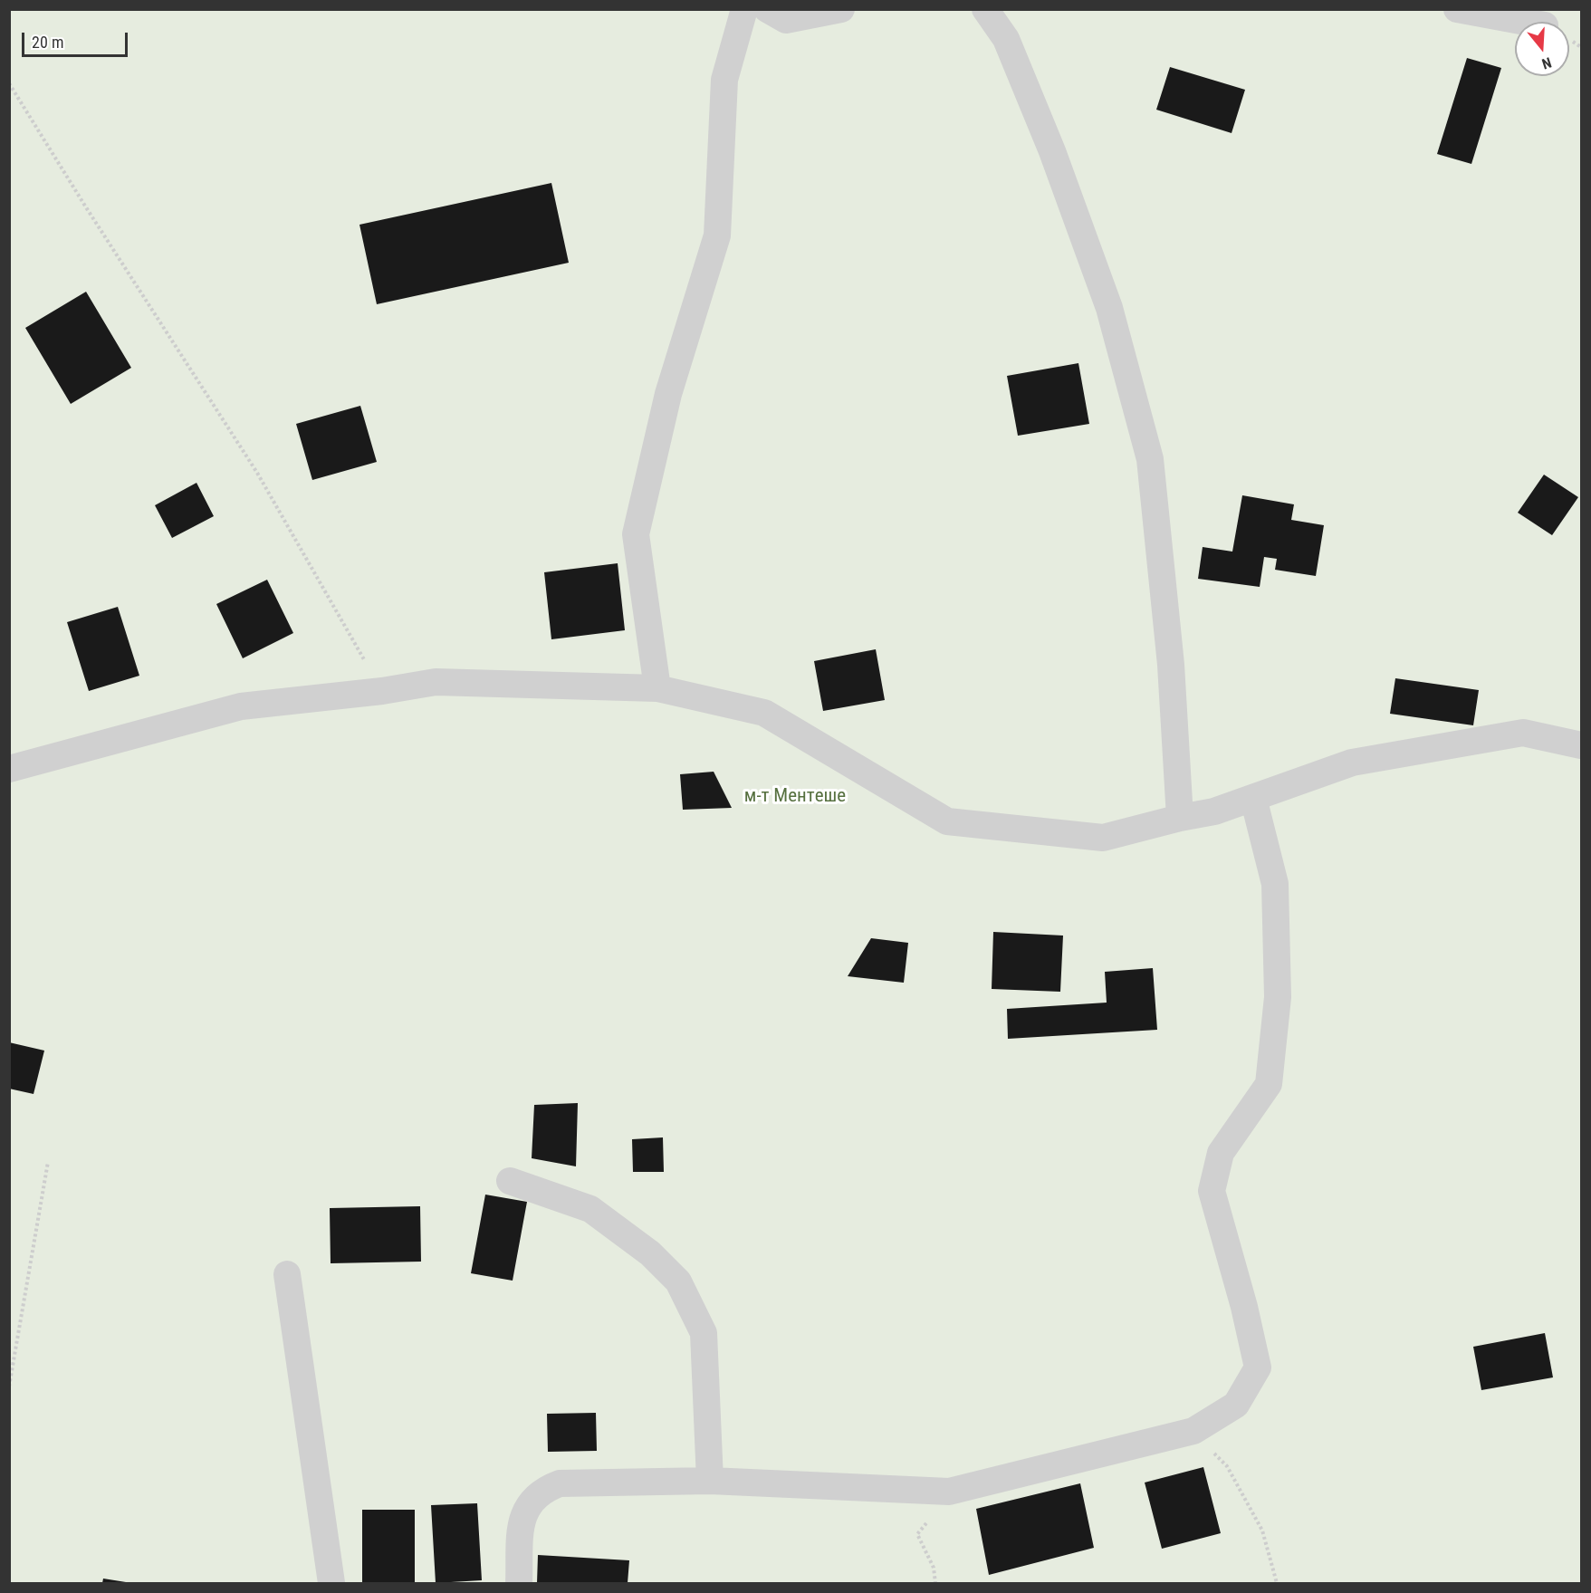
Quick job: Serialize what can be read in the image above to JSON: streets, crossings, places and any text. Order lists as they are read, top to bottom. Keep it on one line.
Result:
{"parks":["м-т Ментeше"],"scale_bar":"20 m","north":"bottom"}
